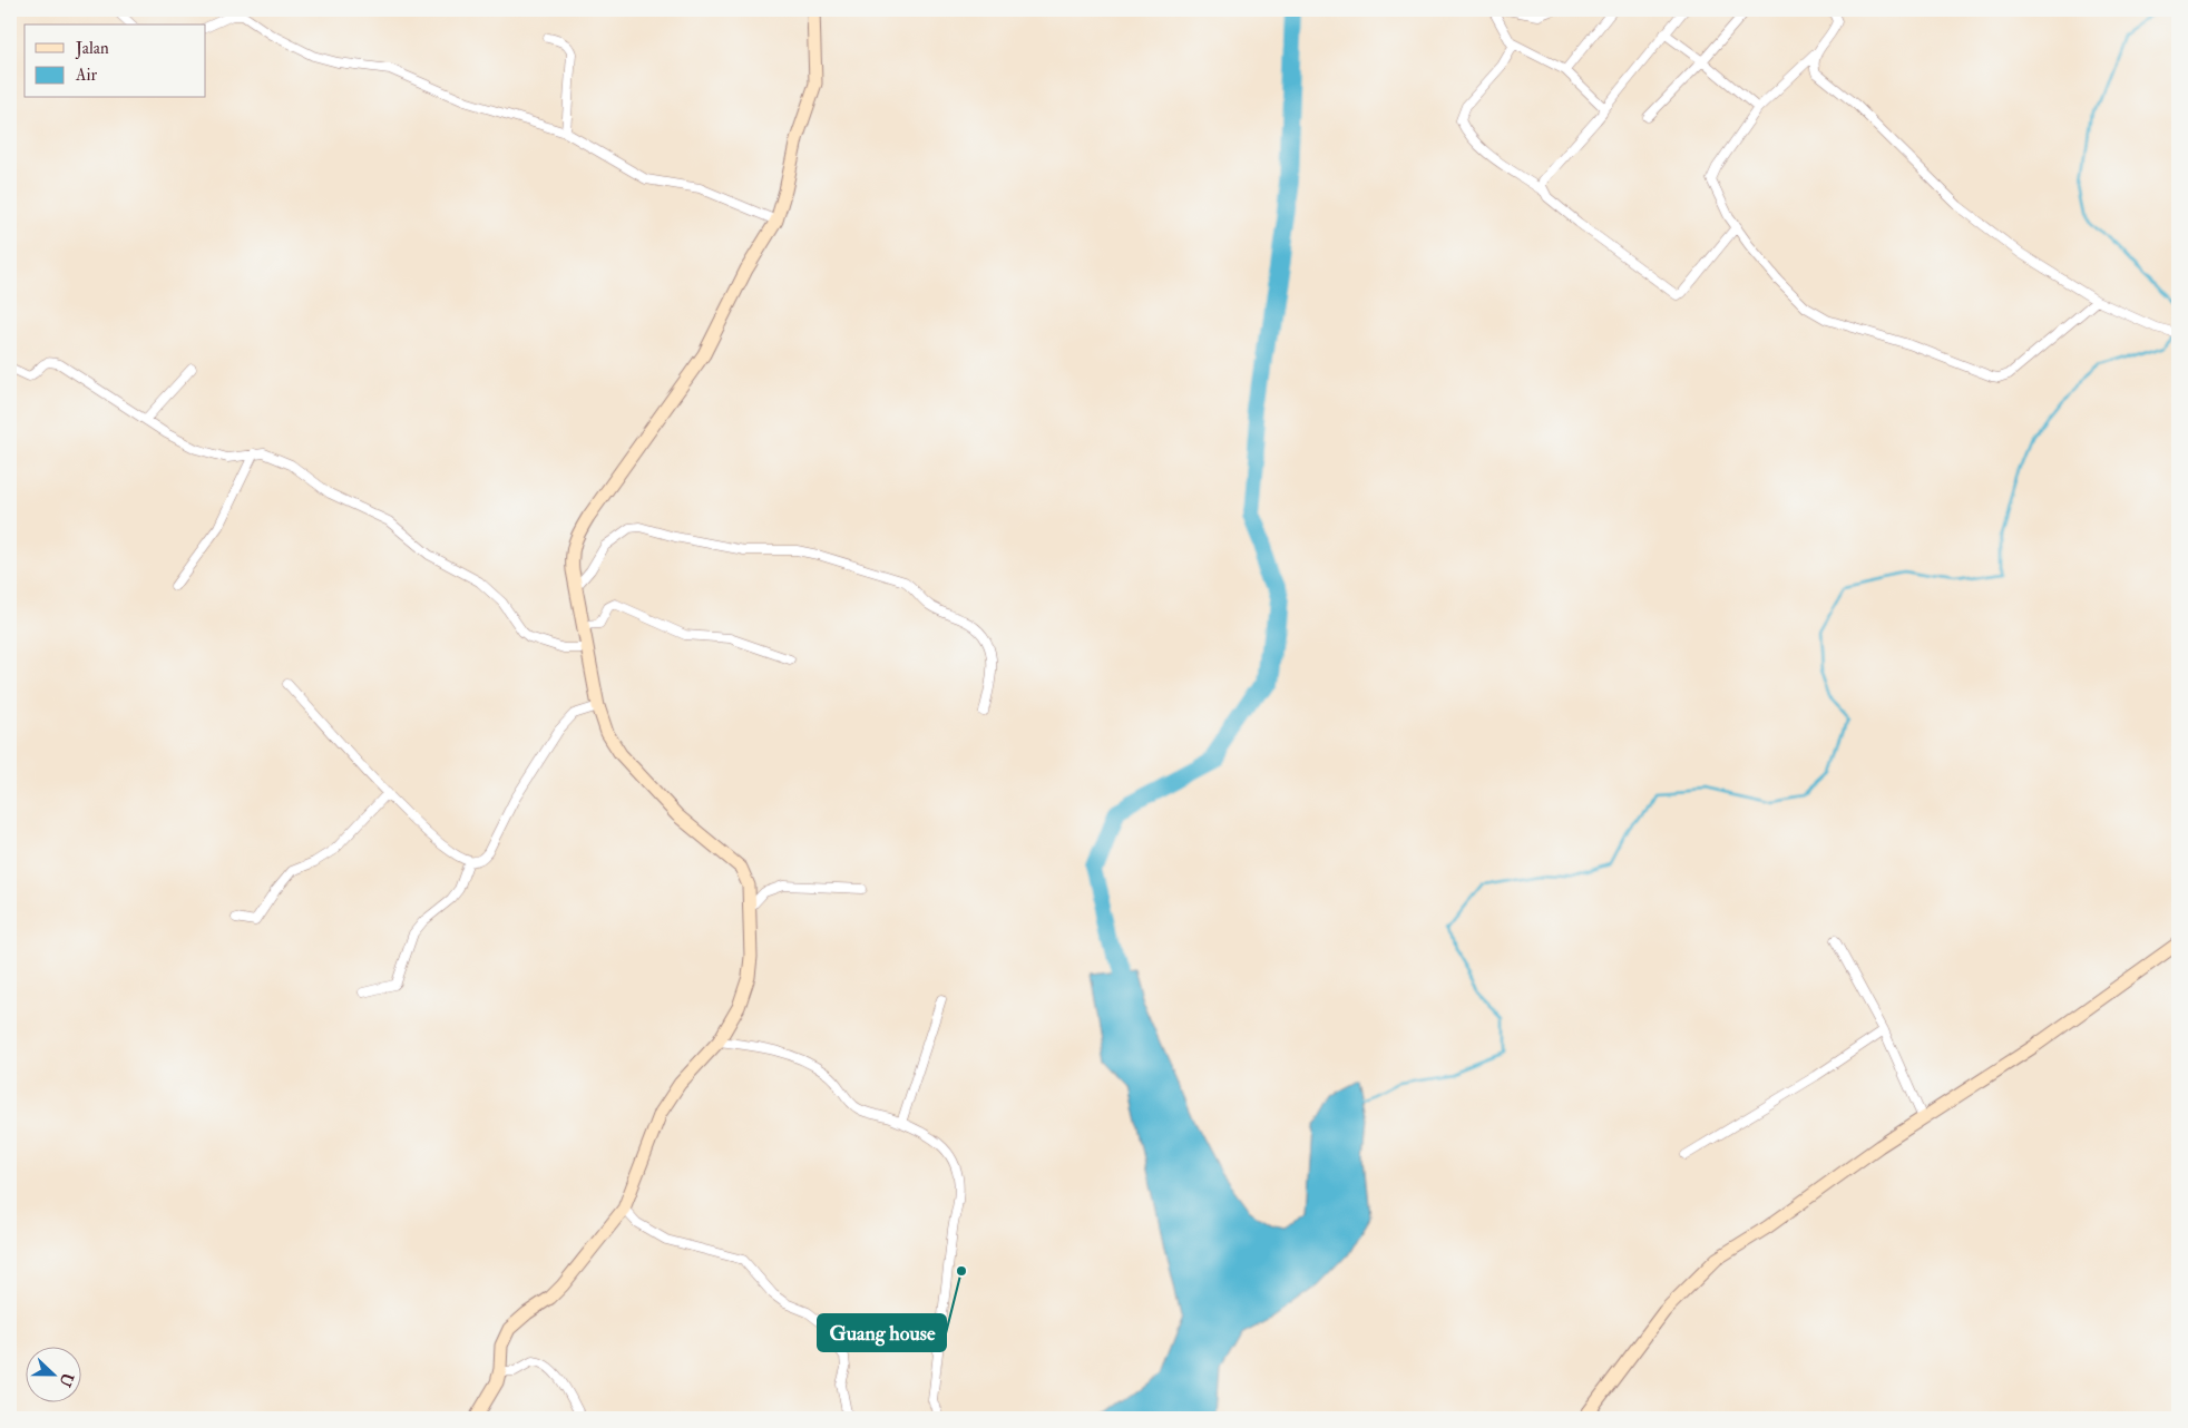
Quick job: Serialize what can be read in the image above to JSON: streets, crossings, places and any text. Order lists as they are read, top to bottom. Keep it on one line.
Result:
{"places":["Guang house"],"legend":["Jalan","Air"],"north":"right"}
